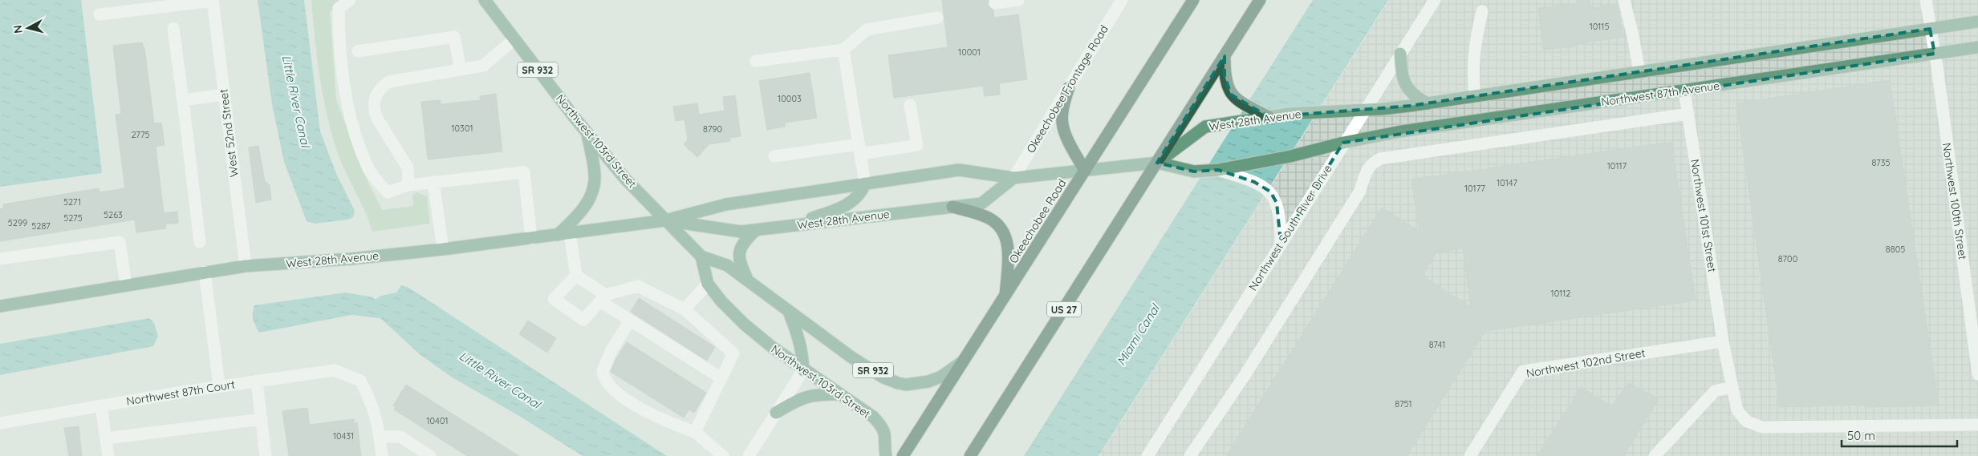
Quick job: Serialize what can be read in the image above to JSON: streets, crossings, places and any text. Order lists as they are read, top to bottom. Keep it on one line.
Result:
{"streets":{"highway":["Okeechobee Road","US 27"],"main road":["SR 932","Northwest 87th Avenue","West 28th Avenue","Northwest 103rd Street"],"street":["Okeechobee Frontage Road","West 52nd Street","Northwest 100th Street","Northwest 101st Street","Northwest South River Drive","Northwest 102nd Street","Northwest 87th Court"]},"crossings":[["SR 932","Northwest 103rd Street"],["SR 932","Okeechobee Road"],["Okeechobee Frontage Road","West 28th Avenue"],["Northwest 87th Avenue","West 28th Avenue"],["Northwest 87th Avenue","Northwest 100th Street"],["Northwest 87th Avenue","Northwest 101st Street"],["Northwest 87th Avenue","Northwest South River Drive"],["West 28th Avenue","West 52nd Street"],["West 28th Avenue","Northwest 103rd Street"],["West 28th Avenue","Okeechobee Road"],["West 28th Avenue","Northwest South River Drive"],["West 28th Avenue","US 27"],["Northwest 101st Street","Northwest 102nd Street"]],"water":["Little River Canal","Miami Canal"],"house_numbers":["10115","10001","10003","10301","8790","2775","8735","10117","10147","10177","5271","5263","5275","5299","5287","8805","8700","10112","8741","8751","10401","10431"],"scale_bar":"50 m","north":"left"}
